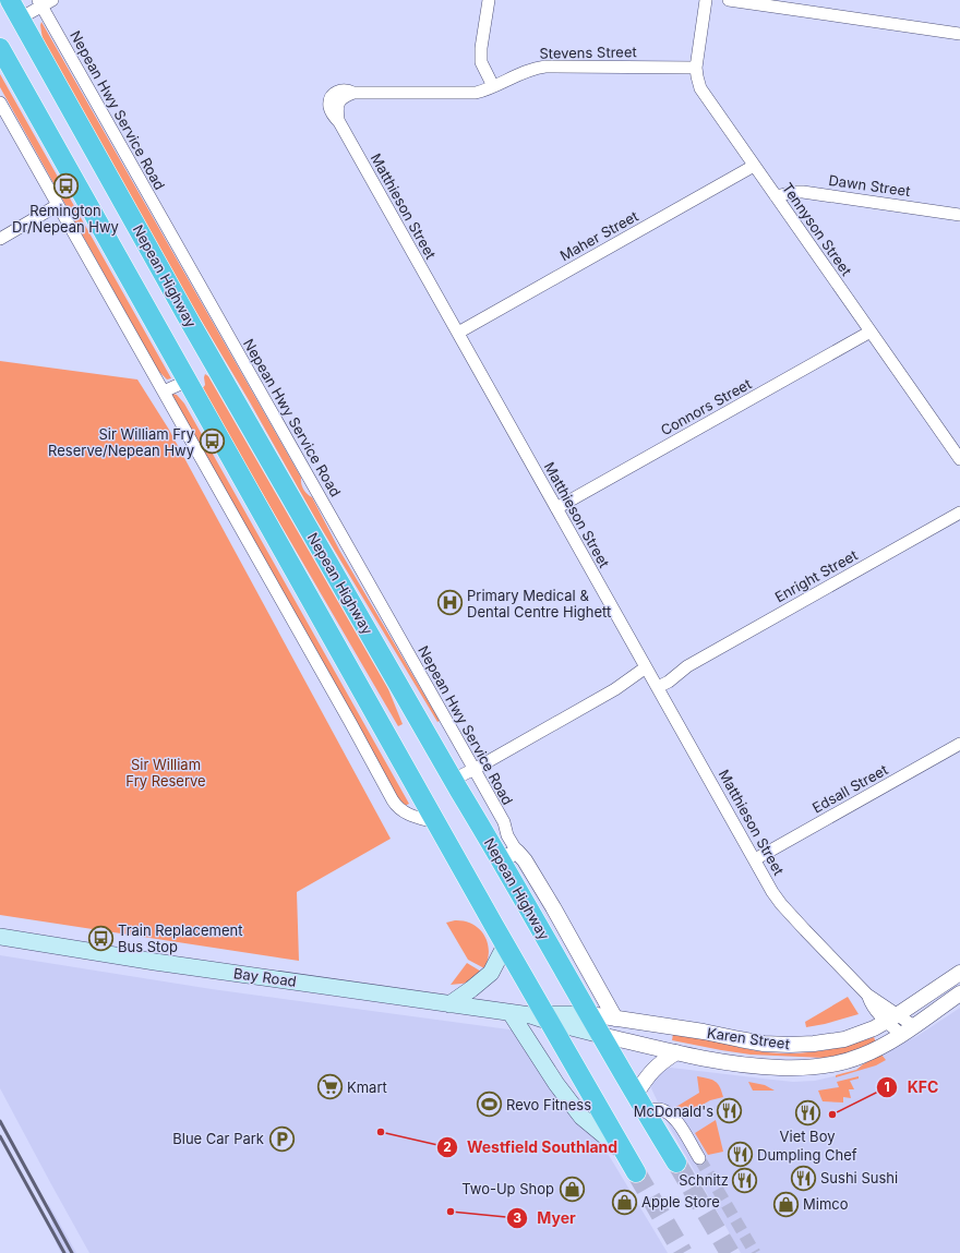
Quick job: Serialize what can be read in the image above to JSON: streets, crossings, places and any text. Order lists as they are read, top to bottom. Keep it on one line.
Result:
{"streets":{"highway":["Nepean Highway"],"main road":["Bay Road","Karen Street"],"street":["Stevens Street","Nepean Hwy Service Road","Dawn Street","Matthieson Street","Tennyson Street","Maher Street","Connors Street","Enright Street","Edsall Street"]},"crossings":[["Stevens Street","Matthieson Street"],["Stevens Street","Tennyson Street"],["Nepean Hwy Service Road","Nepean Highway"],["Nepean Hwy Service Road","Enright Street"],["Dawn Street","Tennyson Street"],["Matthieson Street","Maher Street"],["Matthieson Street","Connors Street"],["Matthieson Street","Enright Street"],["Matthieson Street","Edsall Street"],["Matthieson Street","Karen Street"],["Tennyson Street","Maher Street"],["Tennyson Street","Connors Street"],["Nepean Highway","Enright Street"],["Nepean Highway","Bay Road"],["Nepean Highway","Karen Street"],["Bay Road","Karen Street"]],"parks":["Sir William Fry Reserve"],"places":{"bus stop":["Remington Dr/Nepean Hwy","Sir William Fry Reserve/Nepean Hwy","Train Replacement Bus Stop"],"hospital":["Primary Medical & Dental Centre Highett"],"supermarket":["Kmart"],"sports":["Revo Fitness"],"restaurant":["McDonald's","Viet Boy","Dumpling Chef","Sushi Sushi","Schnitz"],"other":["KFC","Westfield Southland","Myer"],"parking":["Blue Car Park"],"shop":["Two-Up Shop","Apple Store","Mimco"]}}
